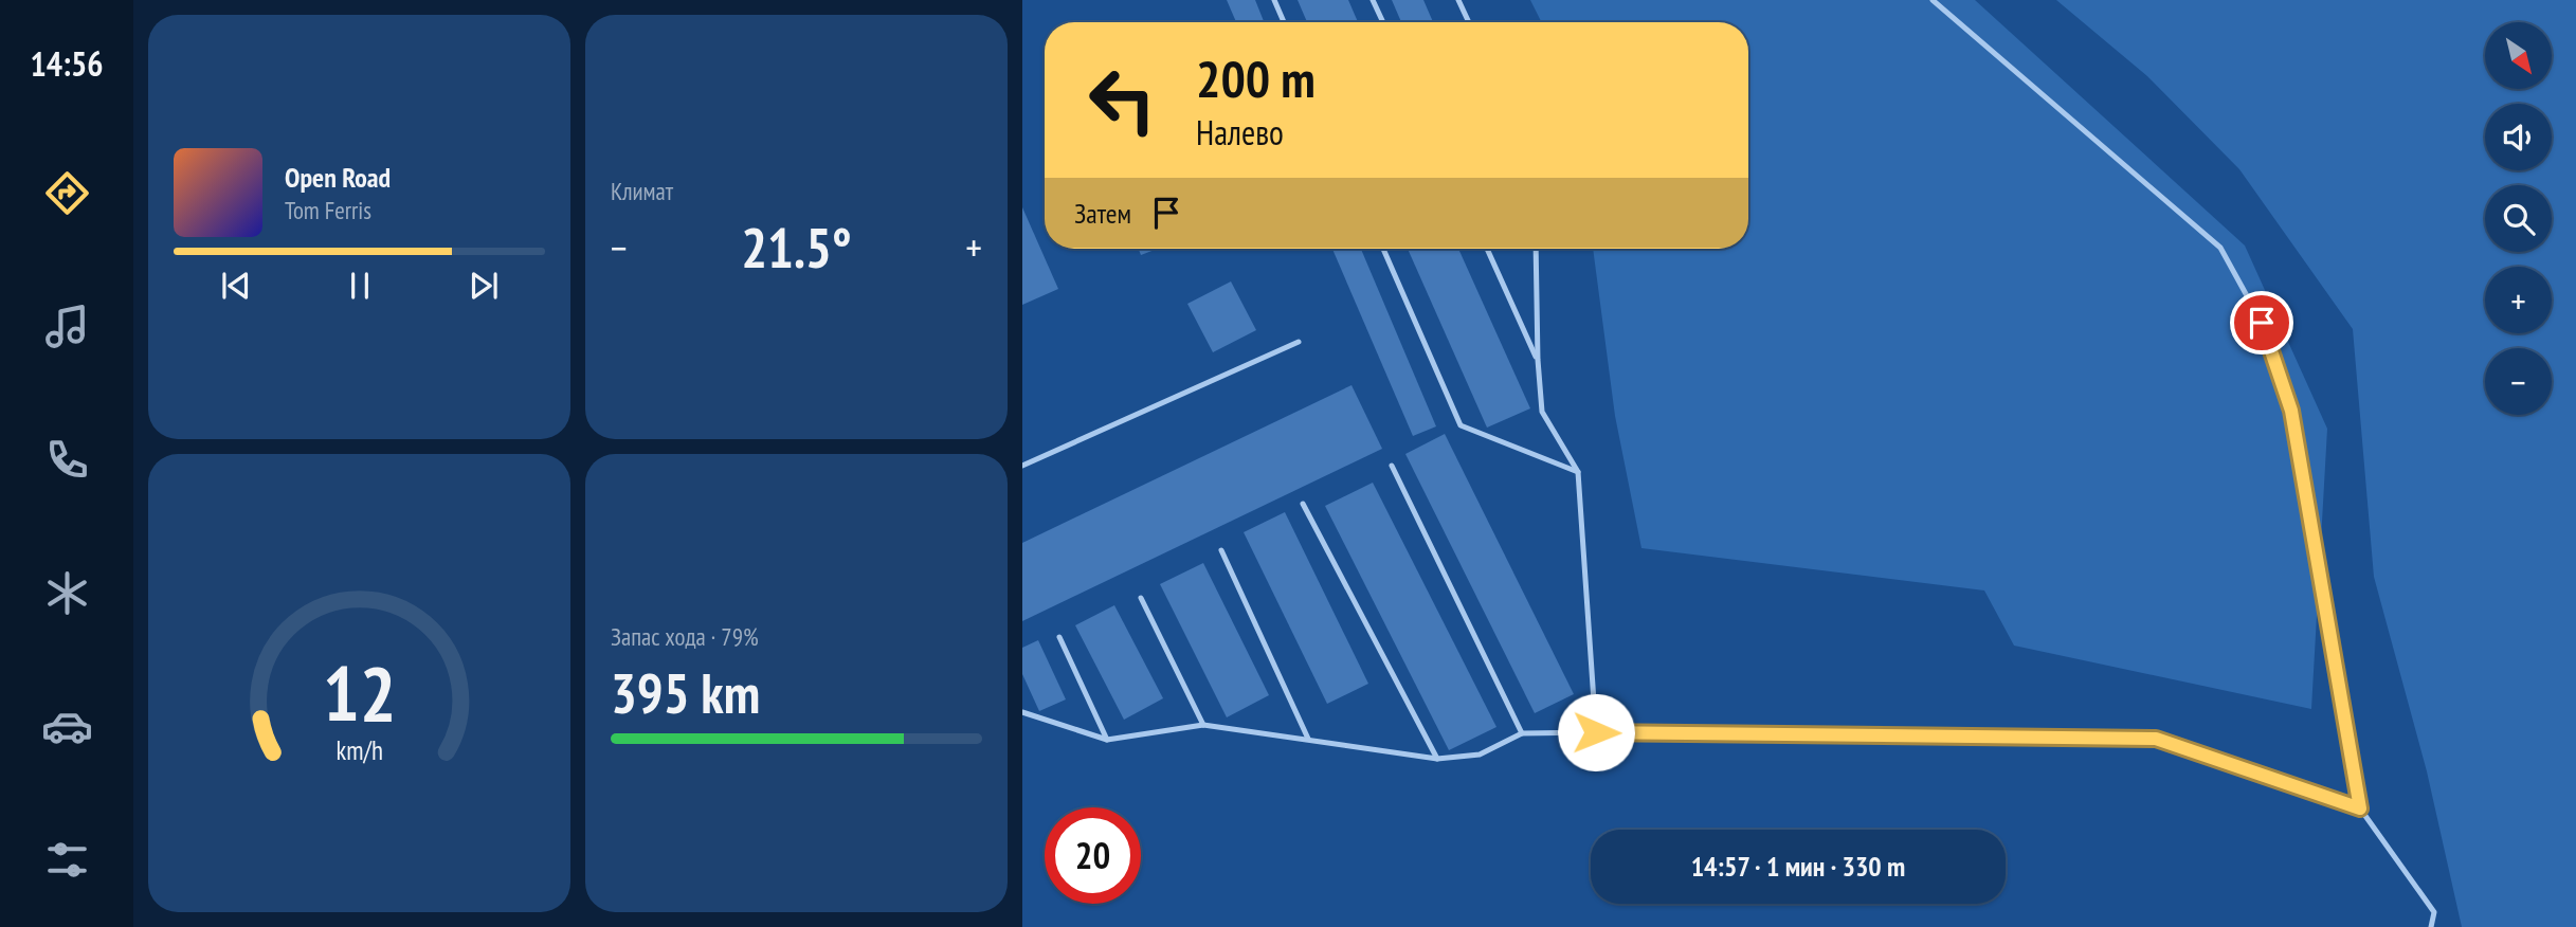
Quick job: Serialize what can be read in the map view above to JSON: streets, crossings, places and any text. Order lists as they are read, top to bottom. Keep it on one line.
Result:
{"north":"bottom right","page":{"tabs":"14:56","tile":["Климат",["Запас хода · 79%","395 km"]],"map_buttons":["+","−"],"turn":["200 m","Налево"],"song":["Open Road","Tom Ferris"],"then":"Затем","heat":["−","21.5°","+"],"limit":"20","trip":"14:57 · 1 мин · 330 m","gauge":["12","km/h"]}}
